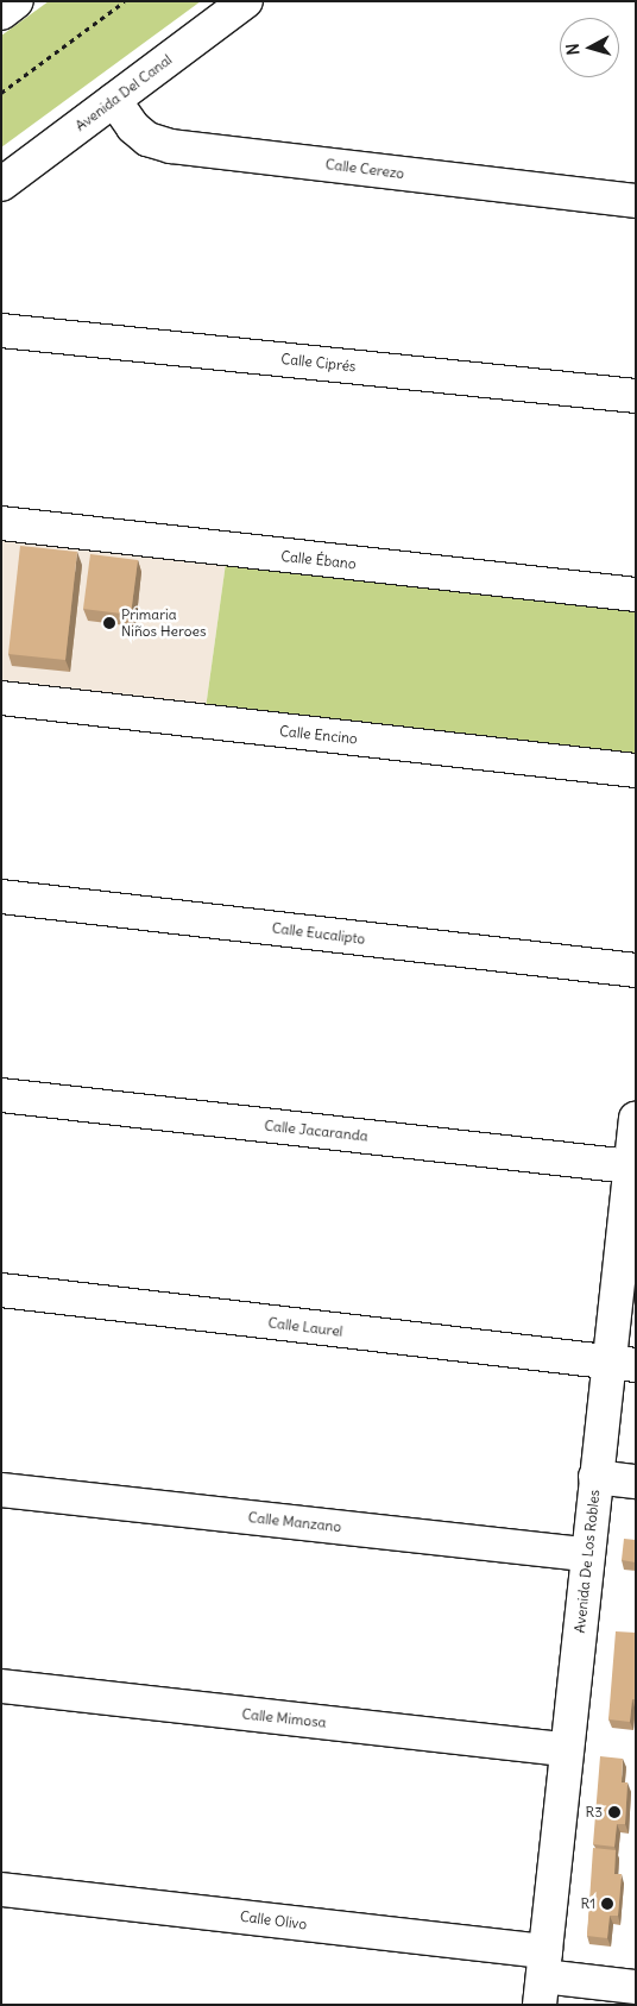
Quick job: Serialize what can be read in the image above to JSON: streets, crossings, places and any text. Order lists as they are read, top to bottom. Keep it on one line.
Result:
{"streets":{"street":["Avenida Del Canal","Calle Cerezo","Calle Ciprés","Calle Ébano","Calle Encino","Calle Eucalipto","Calle Jacaranda","Calle Laurel","Calle Manzano","Avenida De Los Robles","Calle Mimosa","Calle Olivo"]},"crossings":[["Avenida Del Canal","Calle Cerezo"],["Calle Jacaranda","Avenida De Los Robles"],["Calle Laurel","Avenida De Los Robles"],["Calle Manzano","Avenida De Los Robles"],["Avenida De Los Robles","Calle Mimosa"],["Avenida De Los Robles","Calle Olivo"]],"places":["Primaria Niños Heroes","R3","R1"],"north":"left"}
